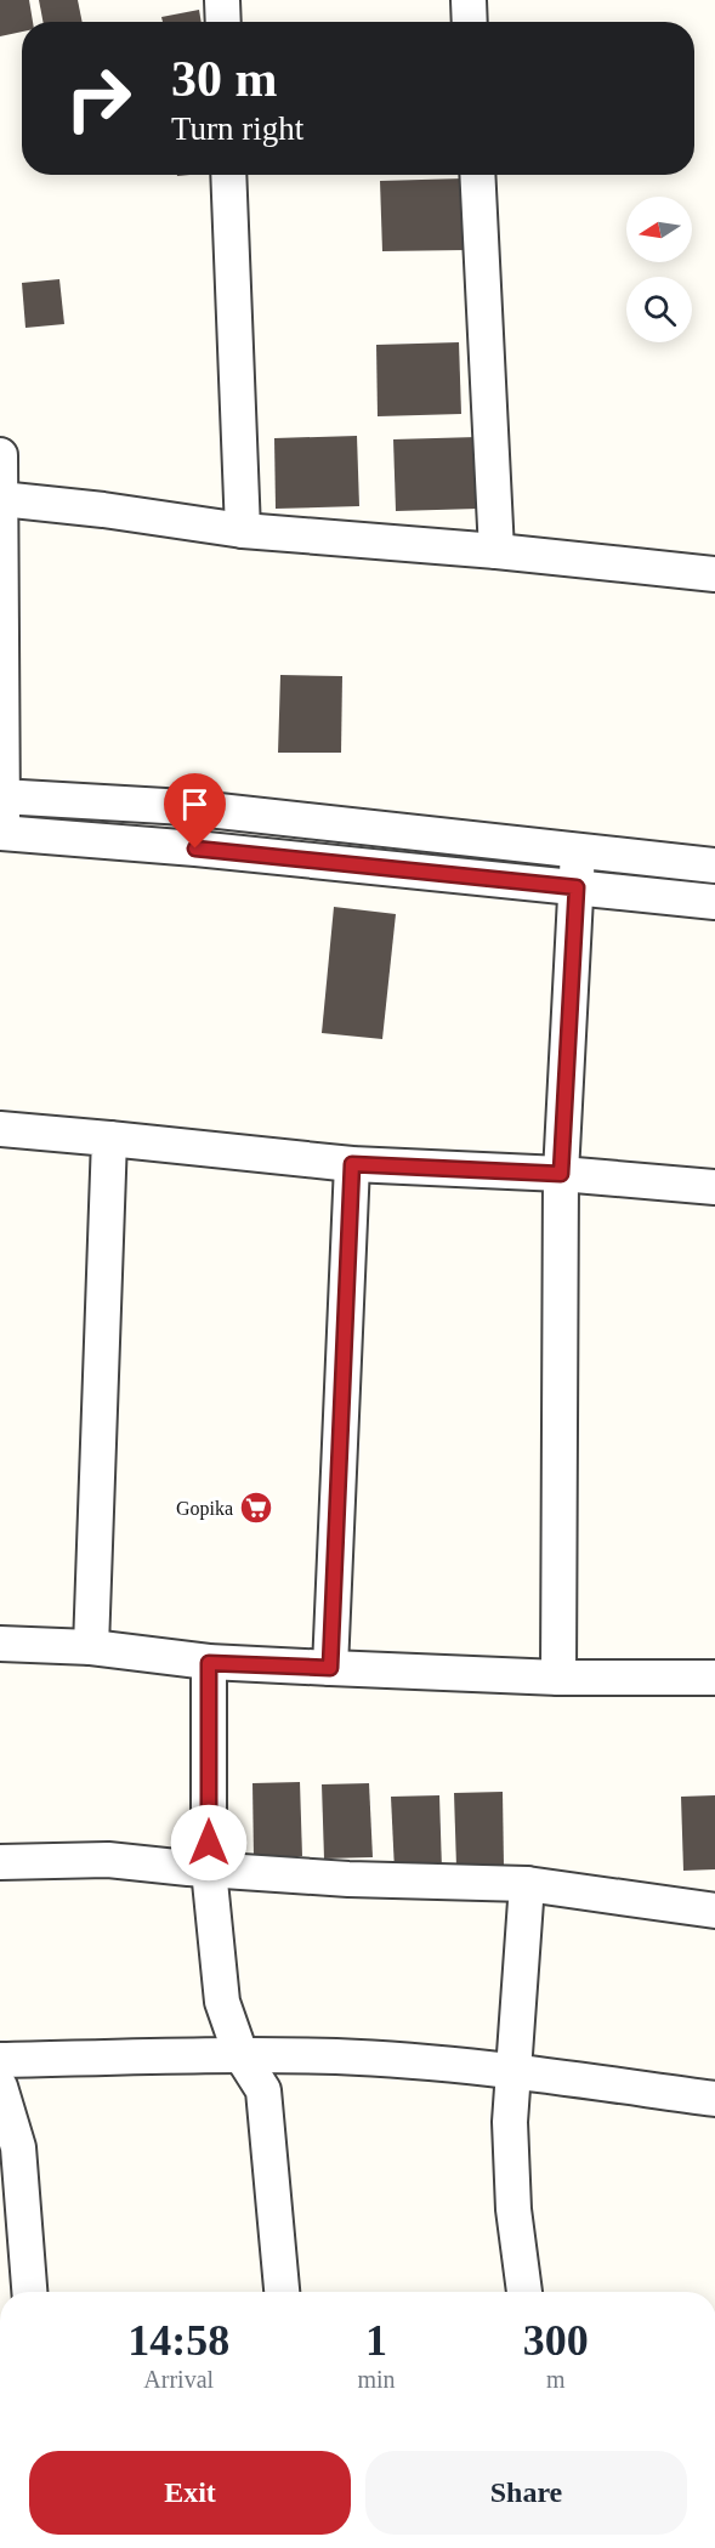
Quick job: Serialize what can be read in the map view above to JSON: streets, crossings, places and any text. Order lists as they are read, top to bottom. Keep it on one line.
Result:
{"places":{"supermarket":["Gopika"]},"north":"left","page":{"turn":["30 m","Turn right"],"eta":["14:58","Arrival","1","min","300","m"],"buttons":["Exit","Share"]}}
